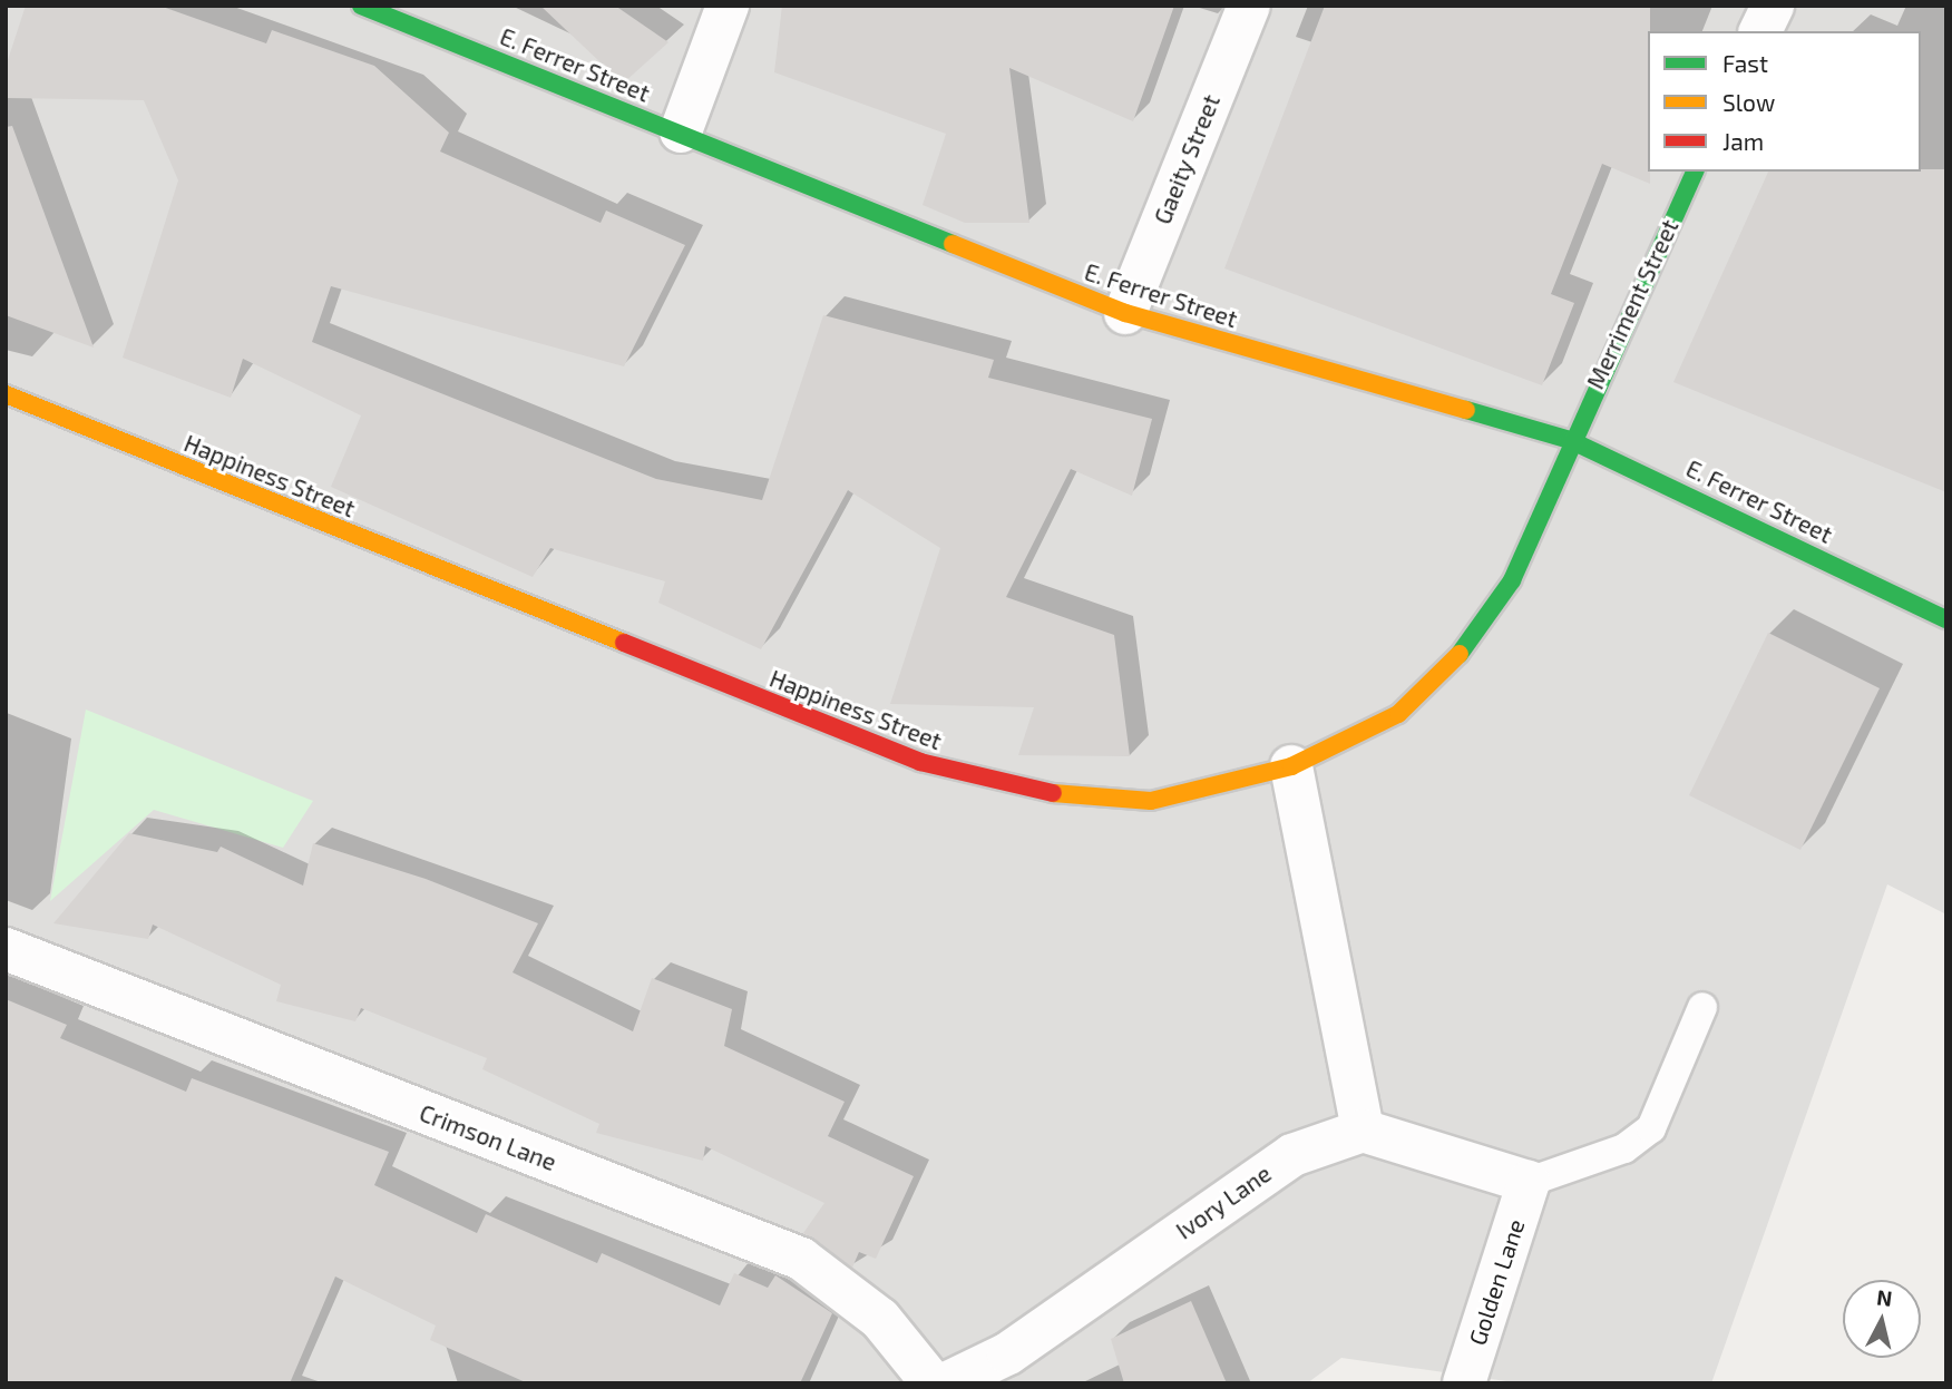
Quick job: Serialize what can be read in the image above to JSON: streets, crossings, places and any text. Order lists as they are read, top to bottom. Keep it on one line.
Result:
{"streets":{"street":["E. Ferrer Street","Gaeity Street","Merriment Street","Happiness Street","Crimson Lane","Ivory Lane","Golden Lane"]},"crossings":[["E. Ferrer Street","Gaeity Street"],["E. Ferrer Street","Merriment Street"],["E. Ferrer Street","Happiness Street"],["Merriment Street","Happiness Street"]],"legend":["Fast","Slow","Jam"],"north":"top"}
